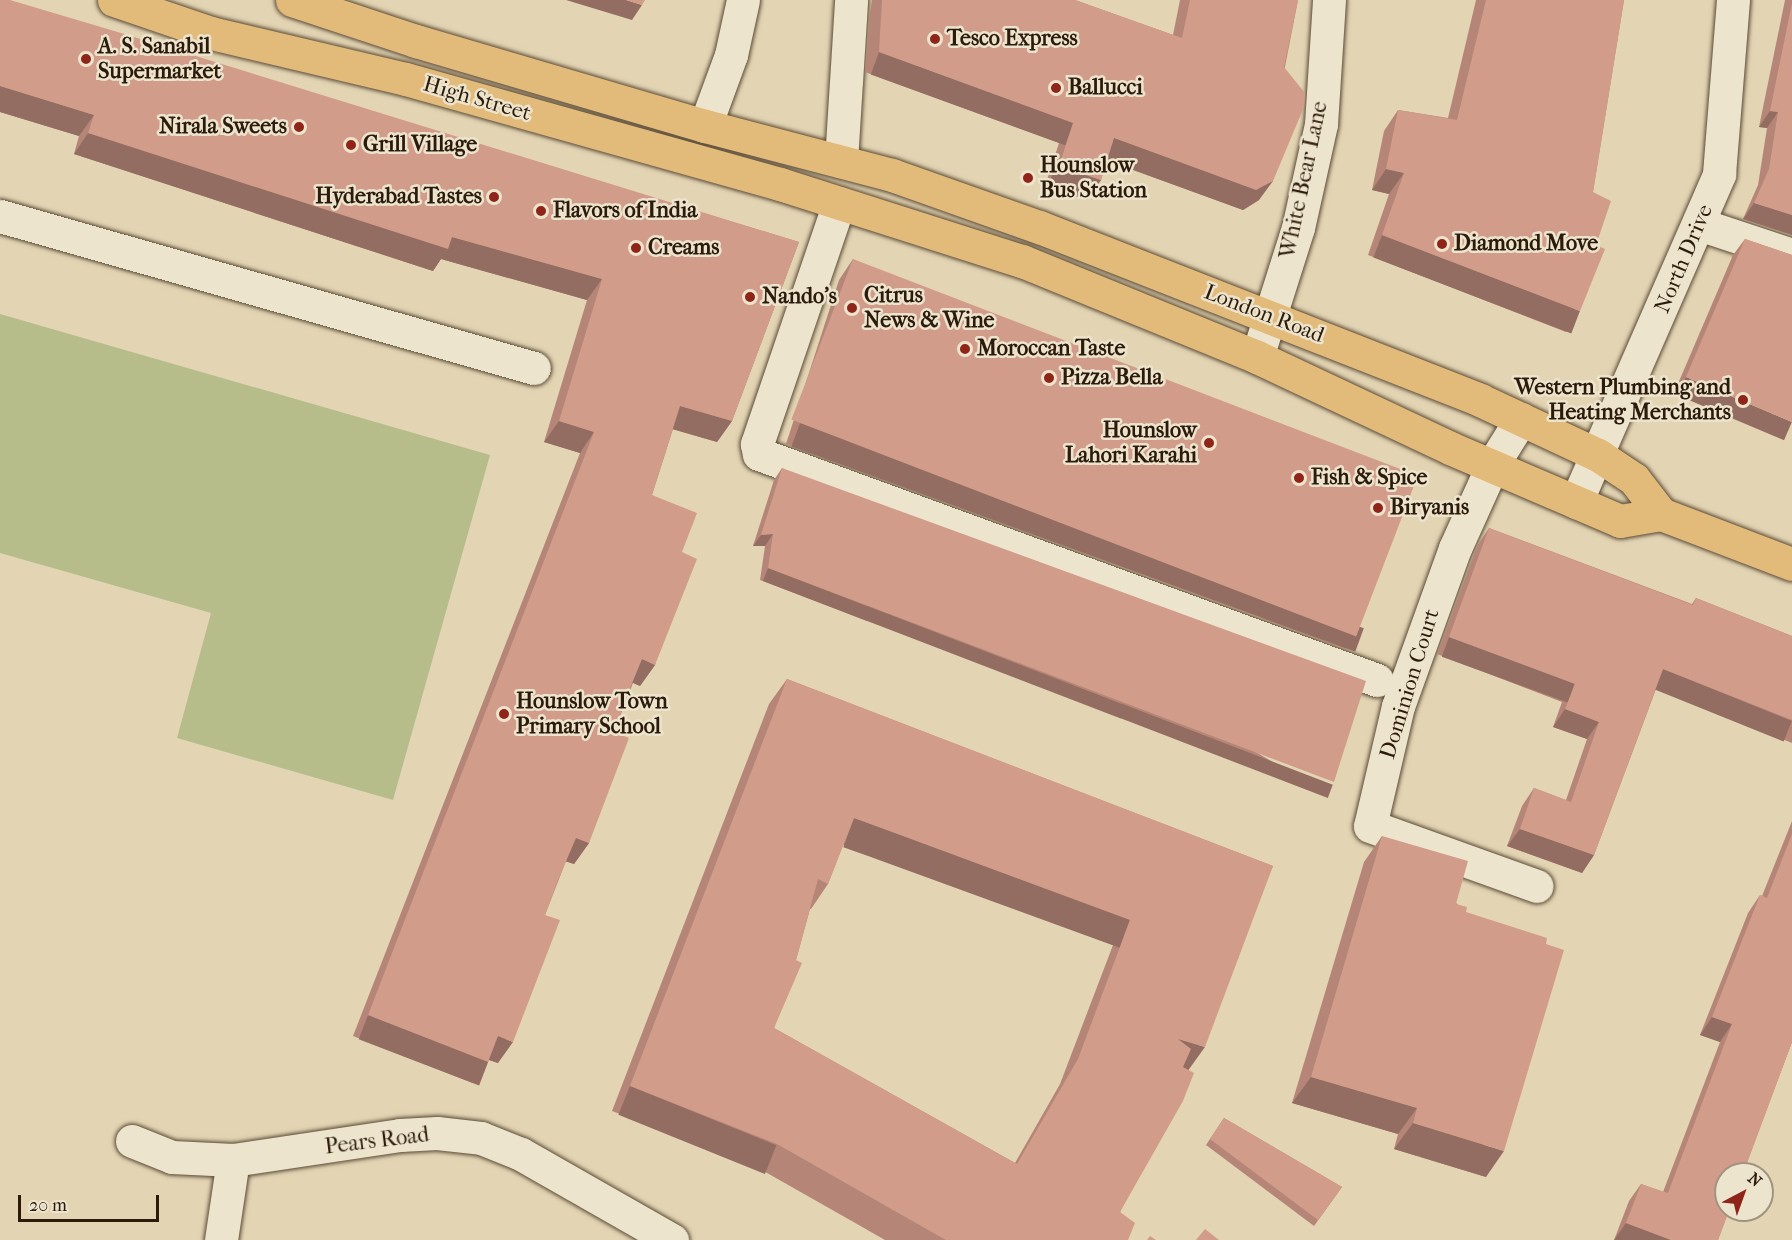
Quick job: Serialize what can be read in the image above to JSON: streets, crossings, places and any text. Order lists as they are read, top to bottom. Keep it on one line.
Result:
{"streets":{"main road":["High Street","London Road"],"street":["White Bear Lane","North Drive","Dominion Court","Pears Road"]},"crossings":[["High Street","London Road"],["White Bear Lane","London Road"],["North Drive","London Road"],["London Road","Dominion Court"]],"places":["Tesco Express","A. S. Sanabil Supermarket","Ballucci","Nirala Sweets","Grill Village","Hounslow Bus Station","Hyderabad Tastes","Flavors of India","Diamond Move","Creams","Nando's","Citrus News & Wine","Moroccan Taste","Pizza Bella","Western Plumbing and Heating Merchants","Hounslow Lahori Karahi","Fish & Spice","Biryanis","Hounslow Town Primary School"],"scale_bar":"20 m","north":"top right"}
